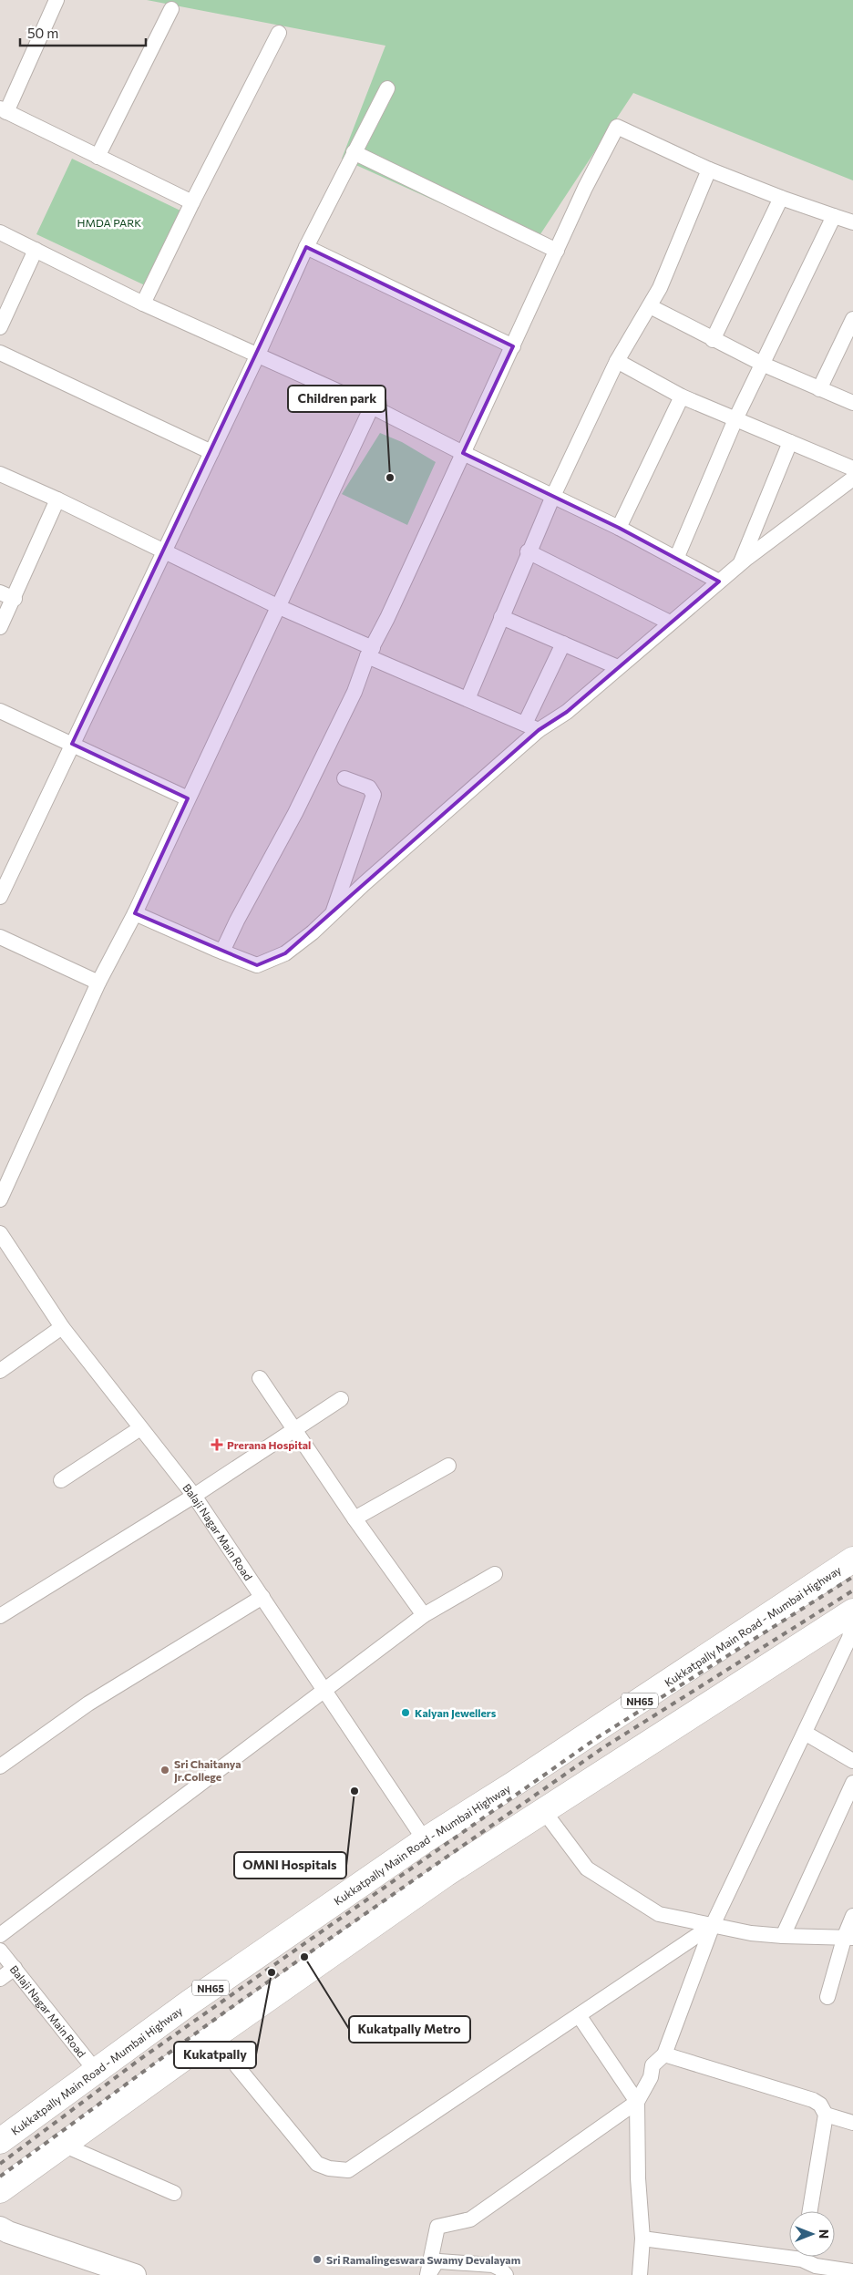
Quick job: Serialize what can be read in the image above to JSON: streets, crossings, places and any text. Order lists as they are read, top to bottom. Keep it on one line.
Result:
{"streets":{"highway":["Kukkatpally Main Road - Mumbai Highway","NH65"],"street":["Balaji Nagar Main Road"]},"crossings":[["Balaji Nagar Main Road","Kukkatpally Main Road - Mumbai Highway"]],"parks":["HMDA PARK"],"places":{"other":["Children park","Kalyan Jewellers","Sri Chaitanya Jr.College","OMNI Hospitals","Kukatpally Metro","Kukatpally","Sri Ramalingeswara Swamy Devalayam"],"health":["Prerana Hospital"]},"scale_bar":"50 m","north":"right"}
